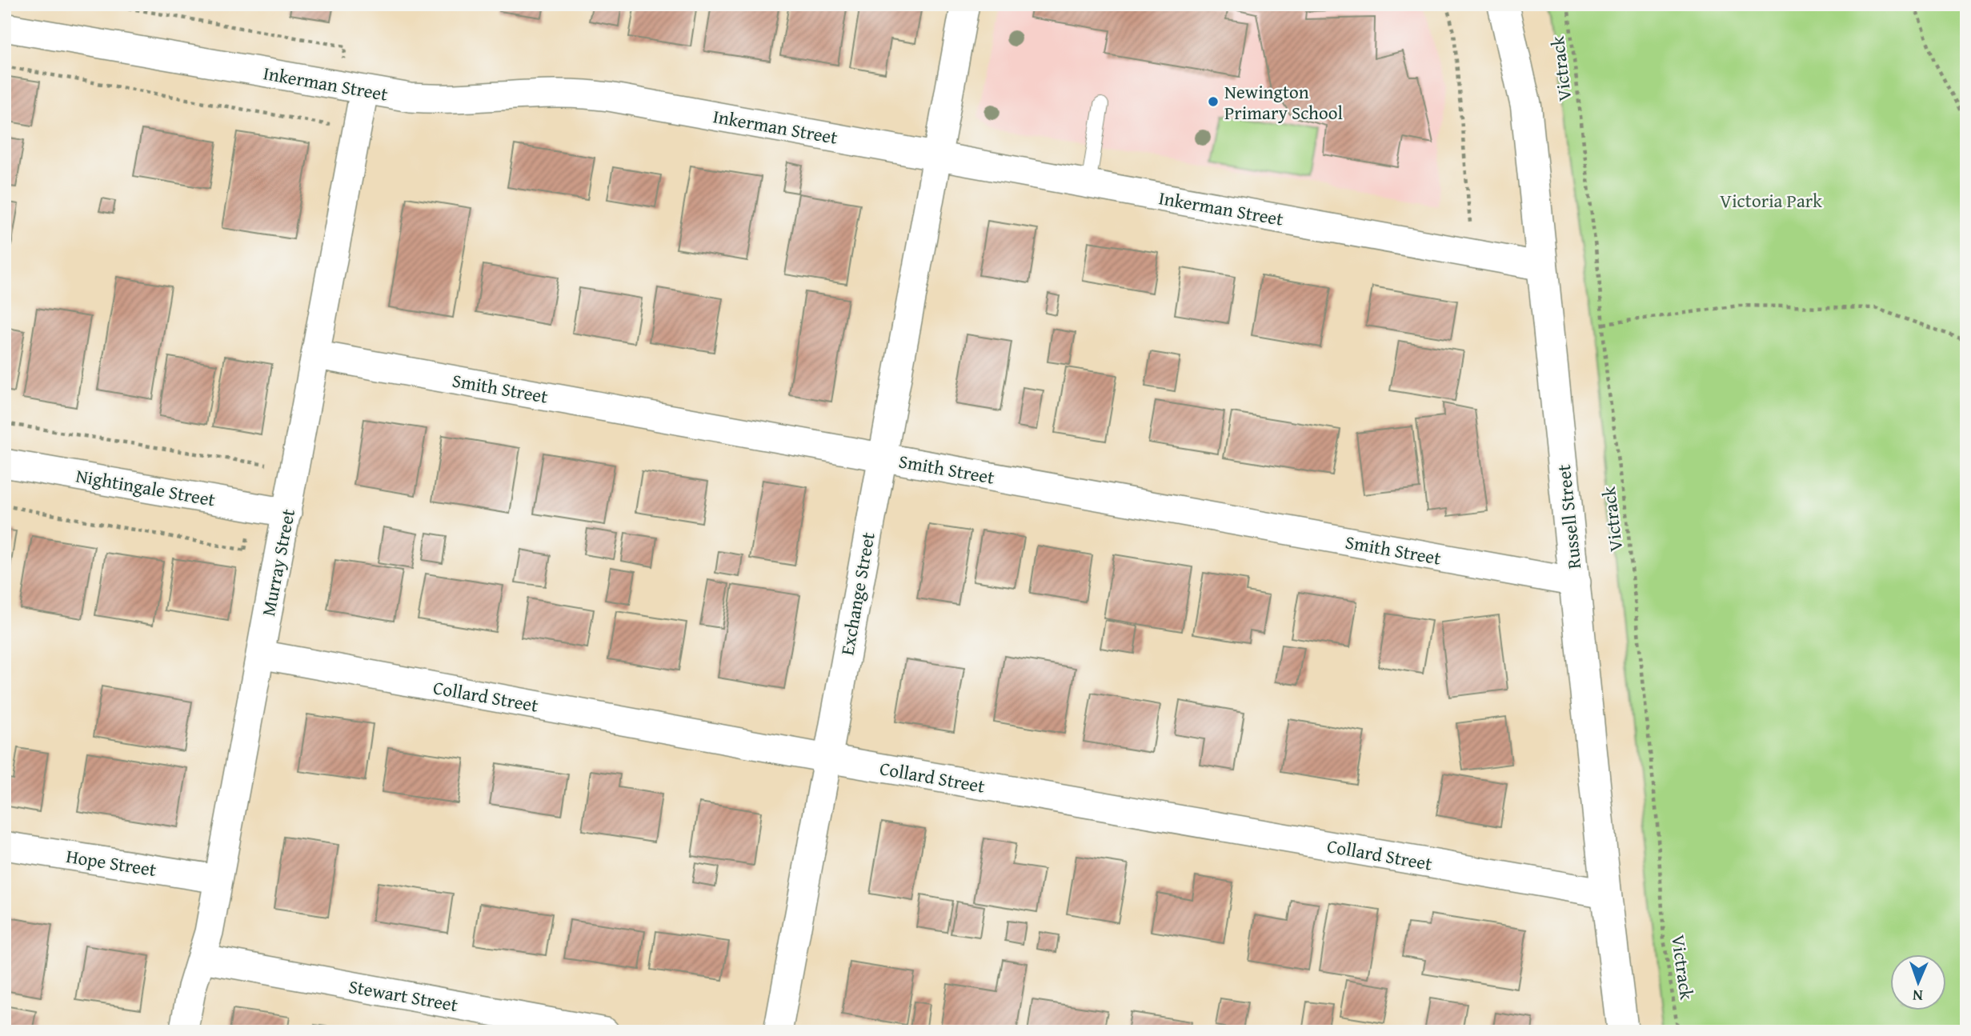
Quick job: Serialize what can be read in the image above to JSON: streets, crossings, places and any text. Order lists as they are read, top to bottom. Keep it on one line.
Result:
{"streets":{"street":["Inkerman Street","Smith Street","Nightingale Street","Russell Street","Murray Street","Exchange Street","Collard Street","Hope Street","Stewart Street"],"path":["Victrack"]},"crossings":[["Inkerman Street","Russell Street"],["Inkerman Street","Murray Street"],["Inkerman Street","Exchange Street"],["Smith Street","Russell Street"],["Smith Street","Murray Street"],["Smith Street","Exchange Street"],["Nightingale Street","Murray Street"],["Russell Street","Collard Street"],["Murray Street","Collard Street"],["Murray Street","Hope Street"],["Murray Street","Stewart Street"],["Exchange Street","Collard Street"]],"parks":["Victoria Park"],"places":["Newington Primary School"],"north":"bottom"}
